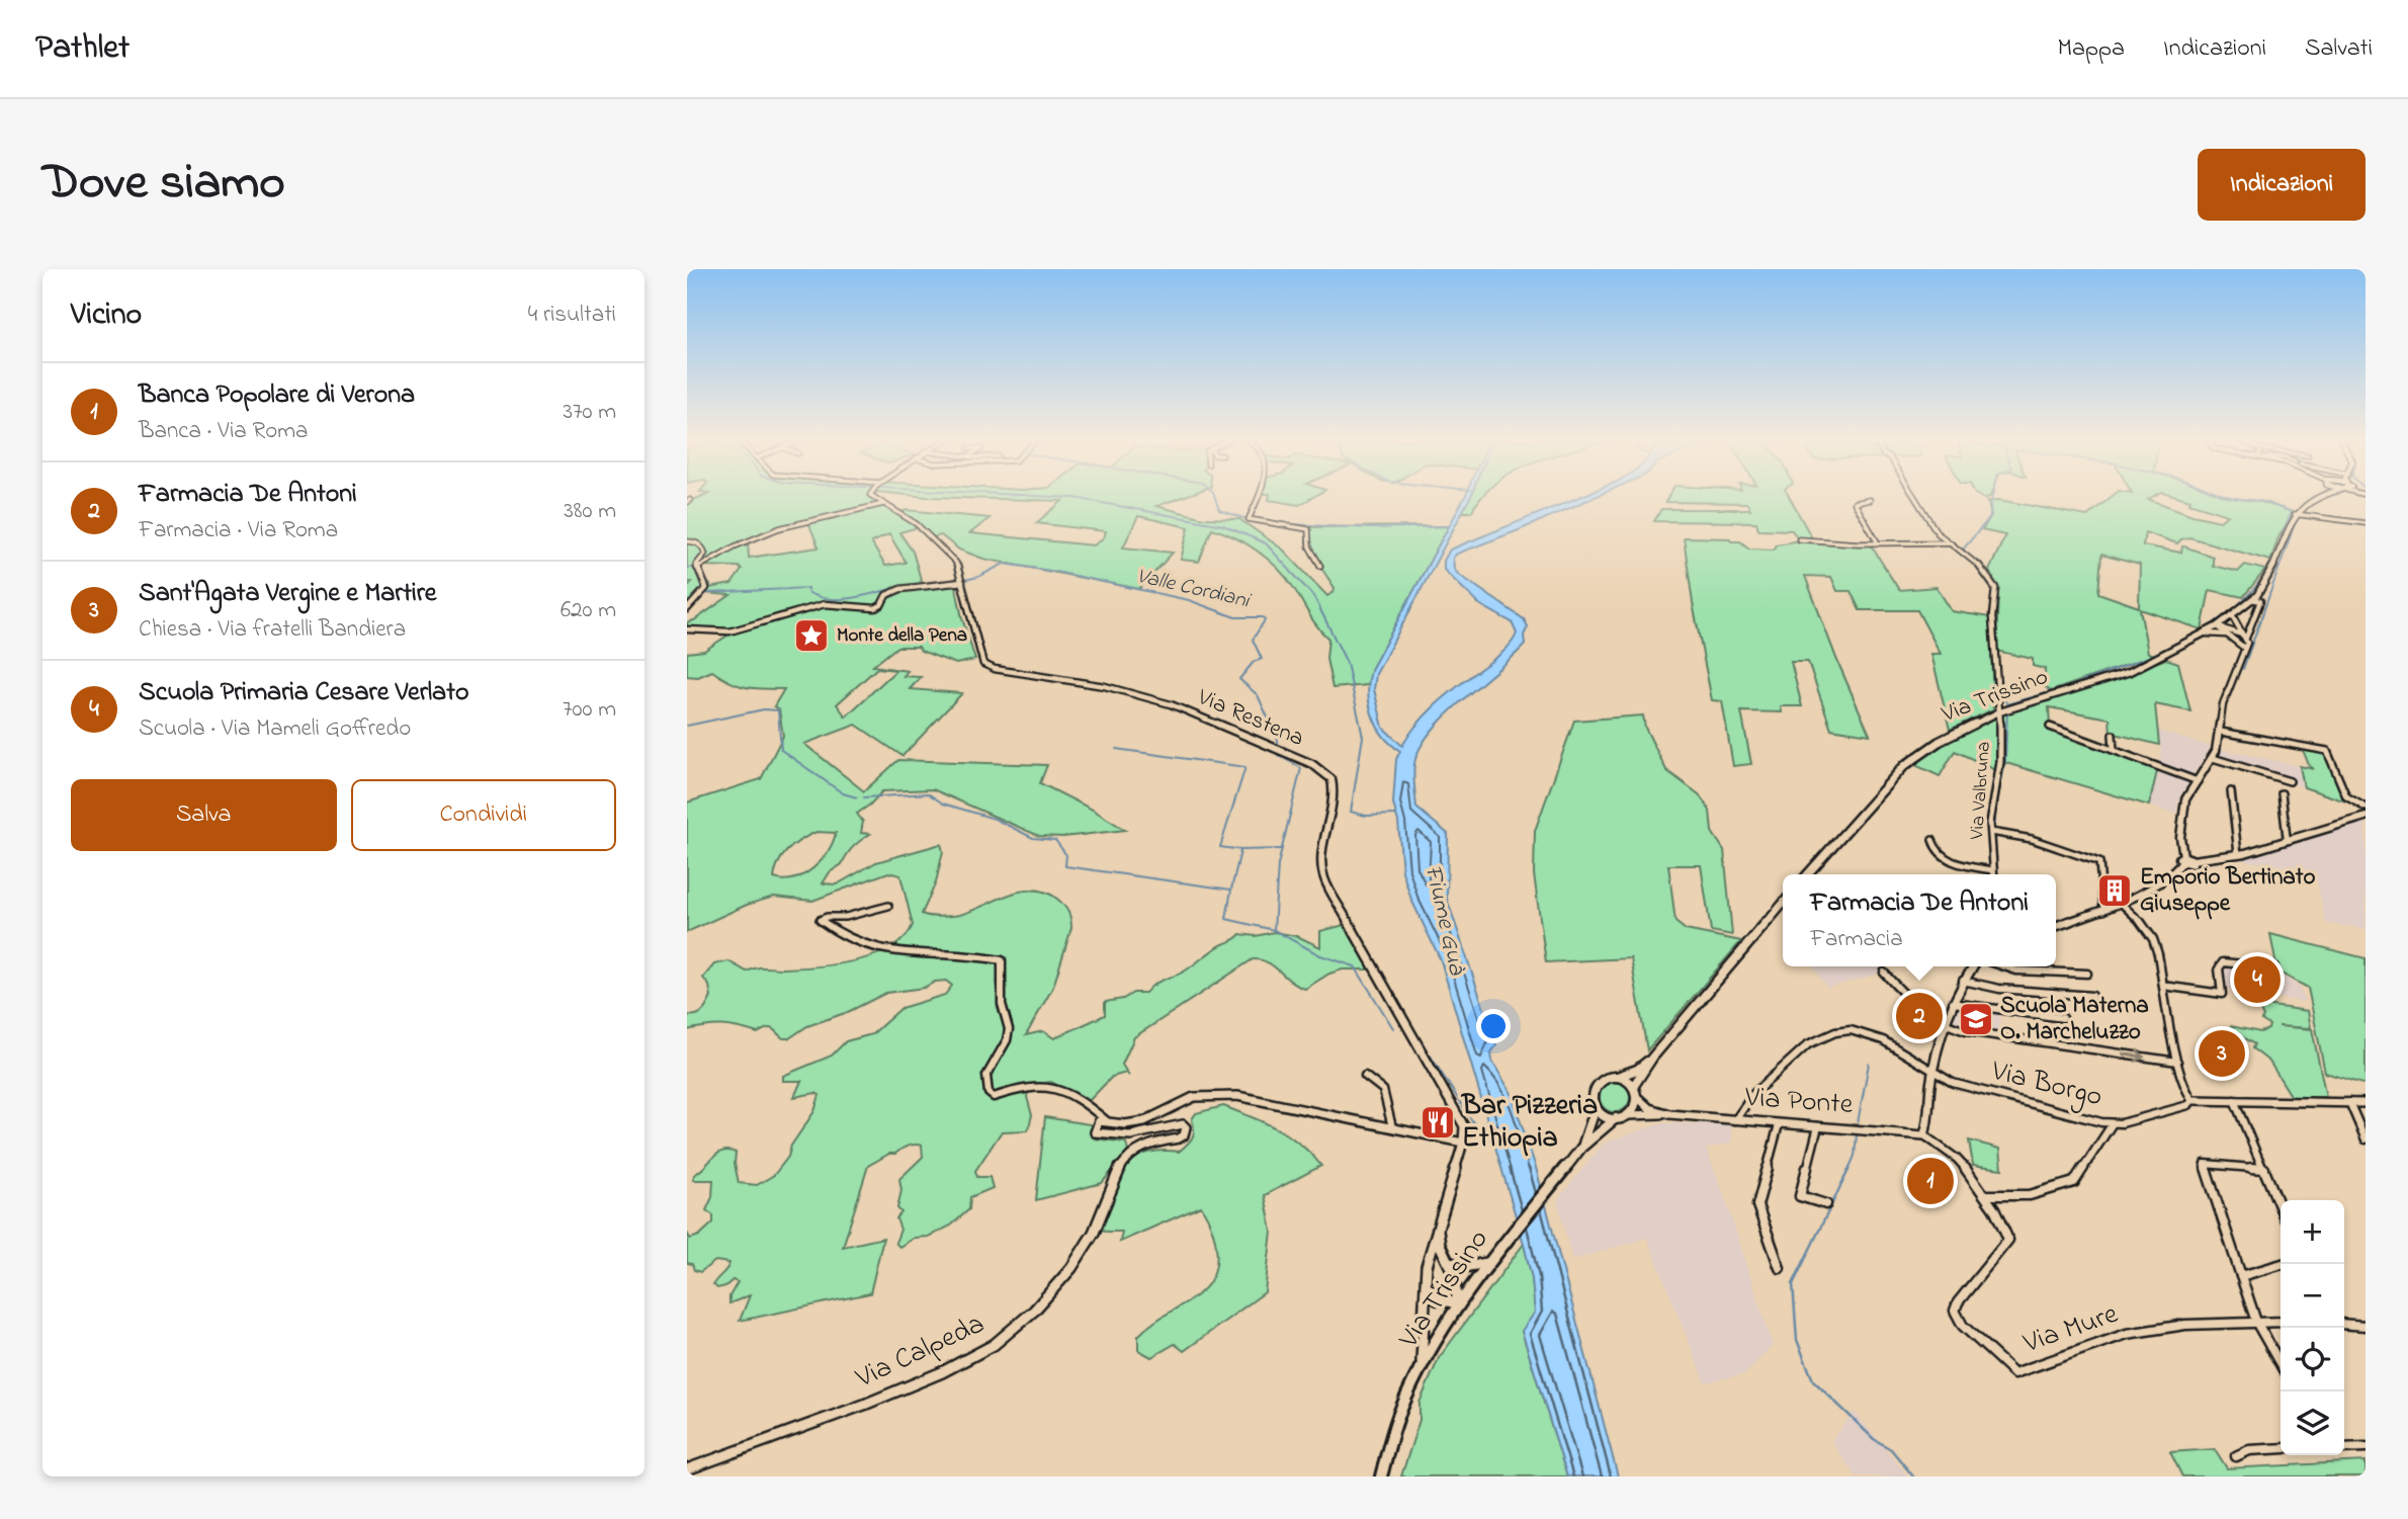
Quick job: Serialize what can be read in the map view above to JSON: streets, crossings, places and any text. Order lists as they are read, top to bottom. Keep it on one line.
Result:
{"streets":{"main road":["Via Trissino"],"street":["Via Restena","Via Valbruna","Via Borgo","Via Ponte","Via Mure","Via Calpeda"]},"crossings":[["Via Trissino","Via Valbruna"],["Via Trissino","Via Ponte"],["Via Borgo","Via Ponte"]],"water":["Valle Cordiani","Fiume Guà"],"places":{"place":["Monte della Pena"],"building":["Emporio Bertinato Giuseppe"],"school or university":["Scuola Materna O. Marcheluzzo"],"restaurant":["Bar Pizzeria Ethiopia"]},"page":{"header":"Pathlet","nav":["Mappa","Indicazioni","Salvati"],"title":"Dove siamo","buttons":["Indicazioni",["Salva","Condividi"]],"heading":["Vicino","4 risultati"],"list":[{"mark":"1","name":"Banca Popolare di Verona","note":"Banca · Via Roma","value":"370 m"},{"mark":"2","name":"Farmacia De Antoni","note":"Farmacia · Via Roma","value":"380 m"},{"mark":"3","name":"Sant'Agata Vergine e Martire","note":"Chiesa · Via fratelli Bandiera","value":"620 m"},{"mark":"4","name":"Scuola Primaria Cesare Verlato","note":"Scuola · Via Mameli Goffredo","value":"700 m"}],"popup":["Farmacia De Antoni","Farmacia"],"pins":["4","2","3","1"],"map_buttons":["+","−"]}}
